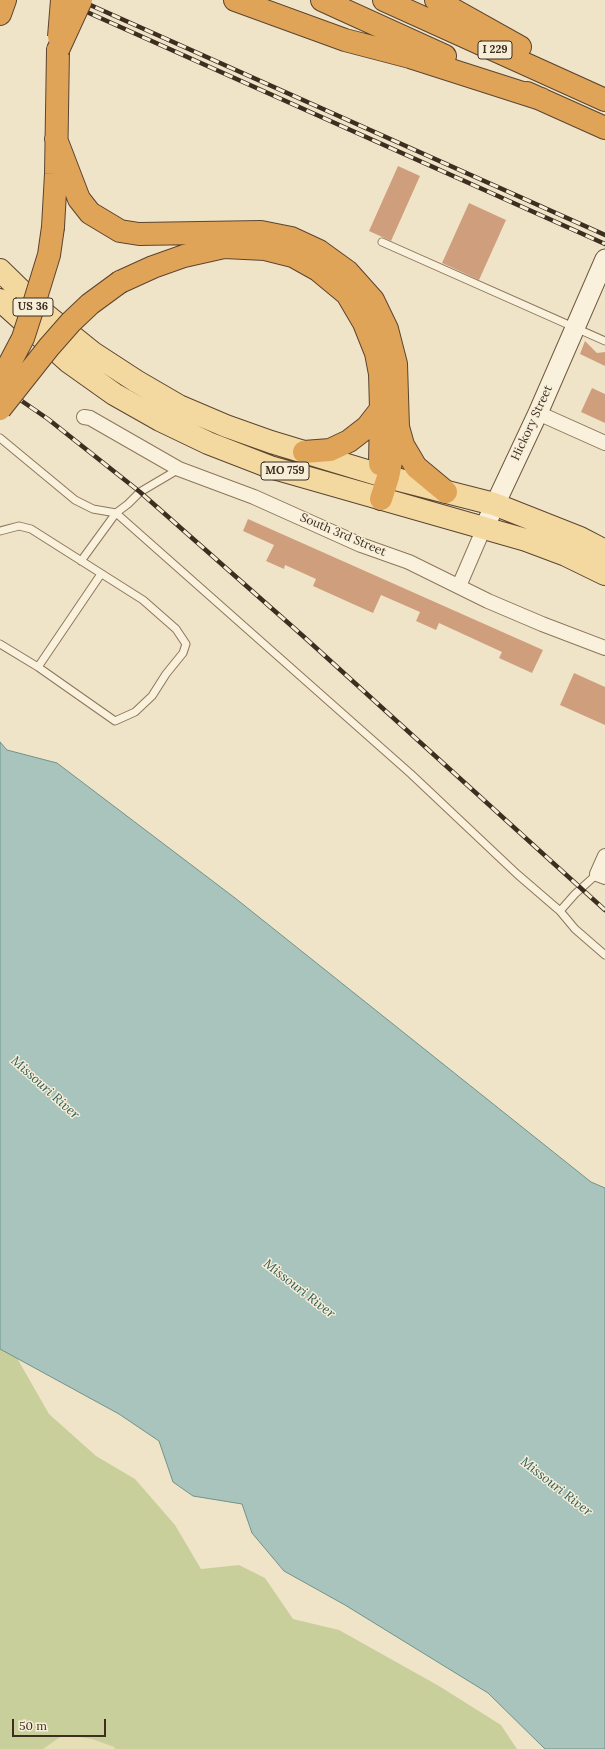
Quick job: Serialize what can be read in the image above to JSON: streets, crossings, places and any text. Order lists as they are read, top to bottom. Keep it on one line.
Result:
{"streets":{"highway":["I 229","US 36"],"main road":["MO 759"],"street":["Hickory Street","South 3rd Street"]},"crossings":[["Hickory Street","MO 759"],["Hickory Street","South 3rd Street"]],"water":["Missouri River"],"scale_bar":"50 m"}
